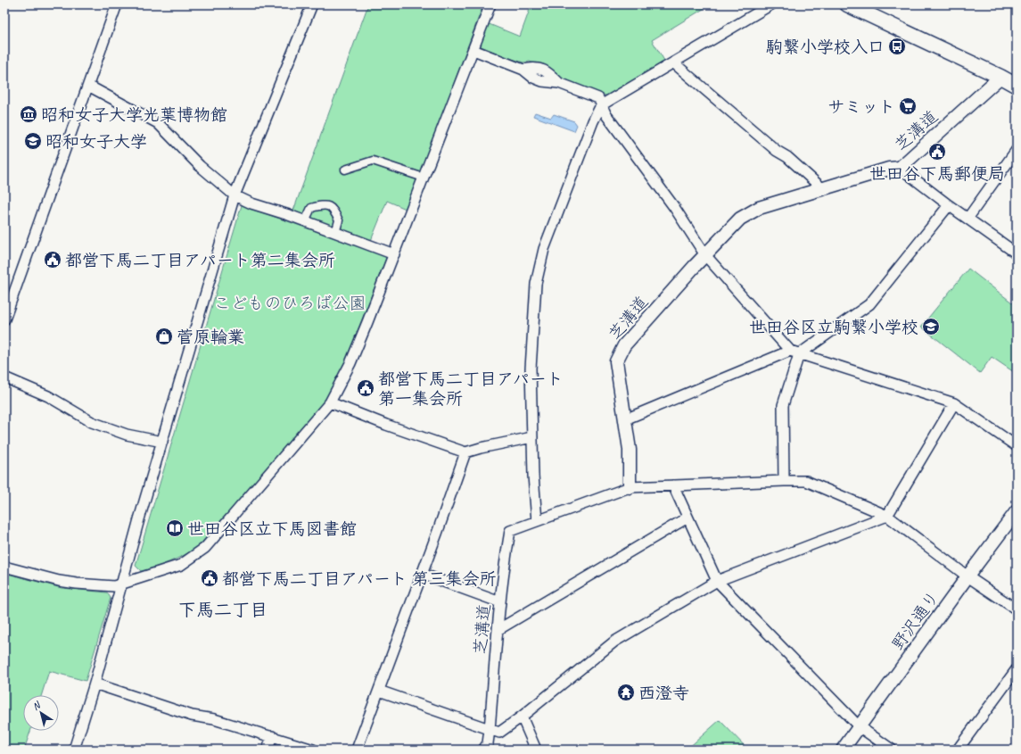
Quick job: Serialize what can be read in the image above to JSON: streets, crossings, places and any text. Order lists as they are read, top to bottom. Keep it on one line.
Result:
{"streets":{"street":["芝溝道","野沢通り"]},"districts":["下馬二丁目"],"parks":["こどものひろば公園"],"places":{"bus stop":["駒繋小学校入口"],"supermarket":["サミット"],"museum":["昭和女子大学光葉博物館"],"school or university":["昭和女子大学","世田谷区立駒繋小学校"],"public building":["世田谷下馬郵便局","都営下馬二丁目アパート第二集会所","都営下馬二丁目アパート 第一集会所","都営下馬二丁目アパート 第三集会所"],"shop":["菅原輪業"],"library":["世田谷区立下馬図書館"],"temple":["西澄寺"]},"north":"top left"}
